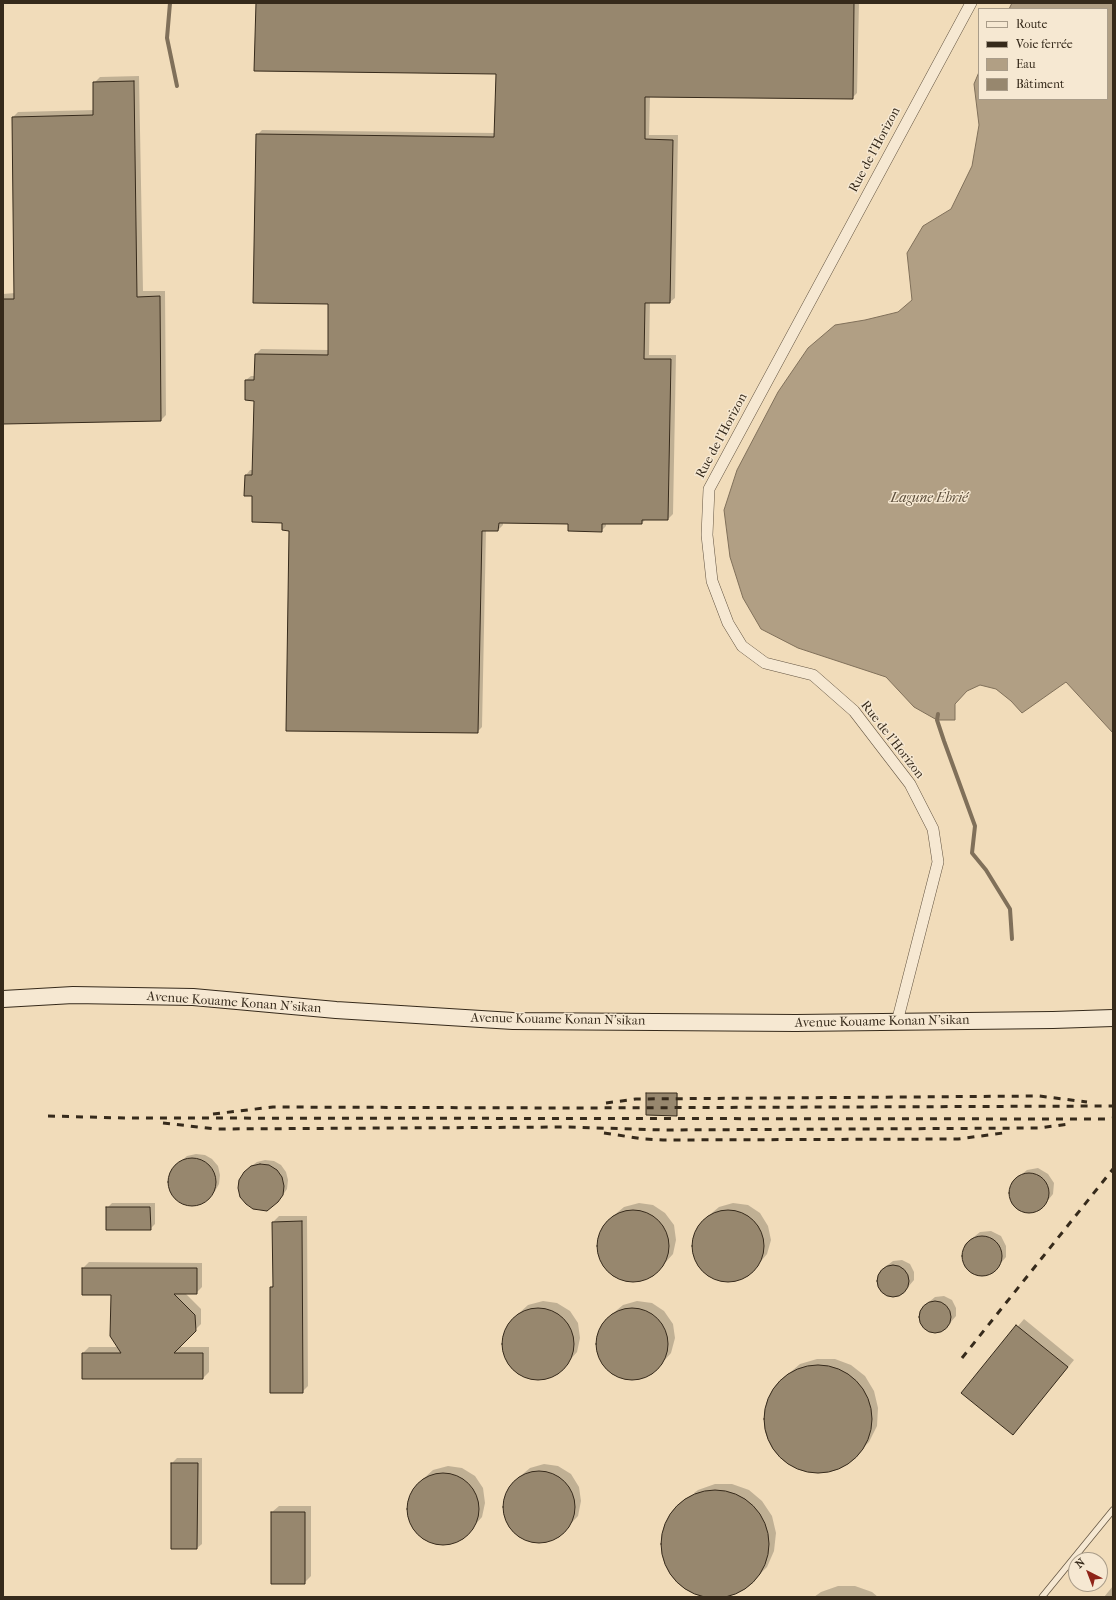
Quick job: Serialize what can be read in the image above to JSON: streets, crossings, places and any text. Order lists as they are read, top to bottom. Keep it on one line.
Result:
{"streets":{"street":["Rue de l'Horizon","Avenue Kouame Konan N'sikan"]},"crossings":[["Rue de l'Horizon","Avenue Kouame Konan N'sikan"]],"water":["Lagune Ébrié"],"legend":["Route","Voie ferrée","Eau","Bâtiment"],"north":"top left"}
